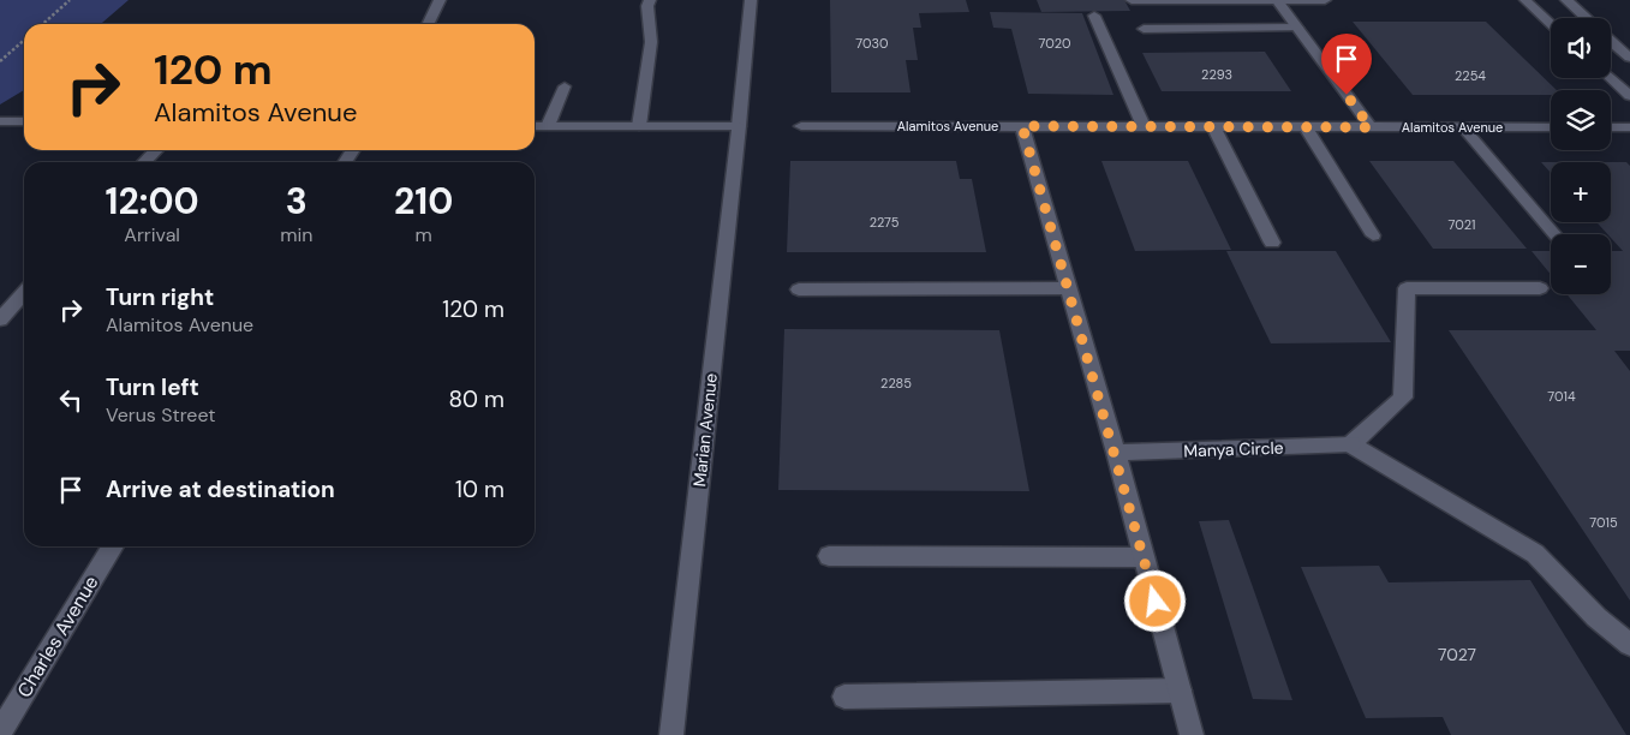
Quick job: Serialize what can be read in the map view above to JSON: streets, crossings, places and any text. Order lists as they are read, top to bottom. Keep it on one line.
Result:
{"streets":{"street":["Alamitos Avenue","Marian Avenue","Manya Circle","Charles Avenue"]},"house_numbers":["7030","7020","2293","2254","2275","7021","2285","7014","7015","7027"],"page":{"map_buttons":["+","−"],"turn":["120 m","Alamitos Avenue"],"eta":["12:00","Arrival","3","min","210","m"],"list":[{"name":"Turn right","note":"Alamitos Avenue","value":"120 m"},{"name":"Turn left","note":"Verus Street","value":"80 m"},{"name":"Arrive at destination","value":"10 m"}]}}
